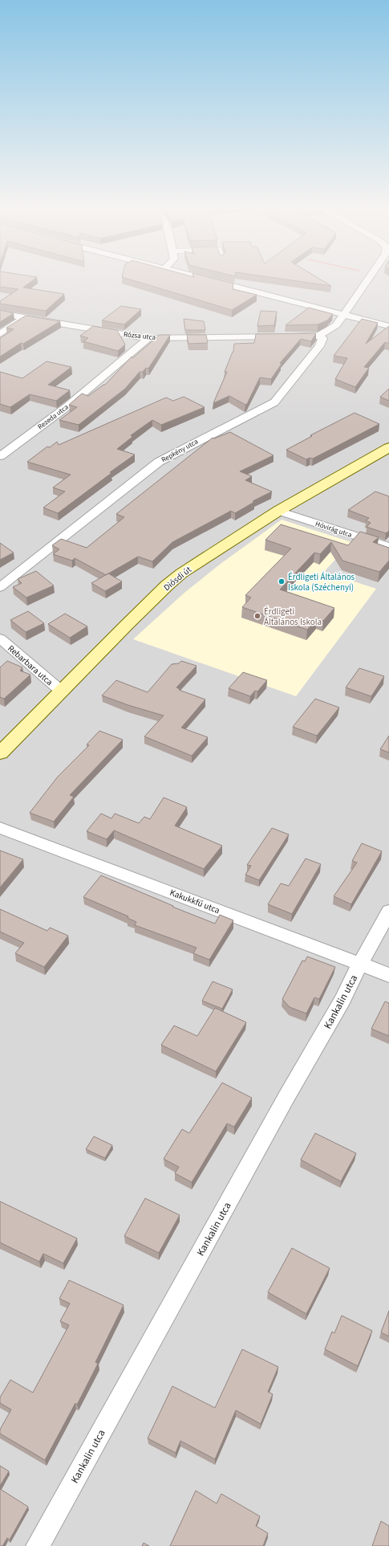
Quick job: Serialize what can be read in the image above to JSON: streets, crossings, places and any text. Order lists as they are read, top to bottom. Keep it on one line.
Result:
{"streets":{"main road":["Diósdi út"],"street":["Rózsa utca","Rezeda utca","Repkény utca","Hóvirág utca","Rebarbara utca","Kakukkfű utca","Kankalin utca"]},"crossings":[["Rózsa utca","Rezeda utca"],["Rózsa utca","Repkény utca"],["Hóvirág utca","Diósdi út"],["Diósdi út","Rebarbara utca"],["Kakukkfű utca","Kankalin utca"]],"places":["Érdligeti Általános Iskola (Széchenyi)","Érdligeti Általános Iskola"]}
